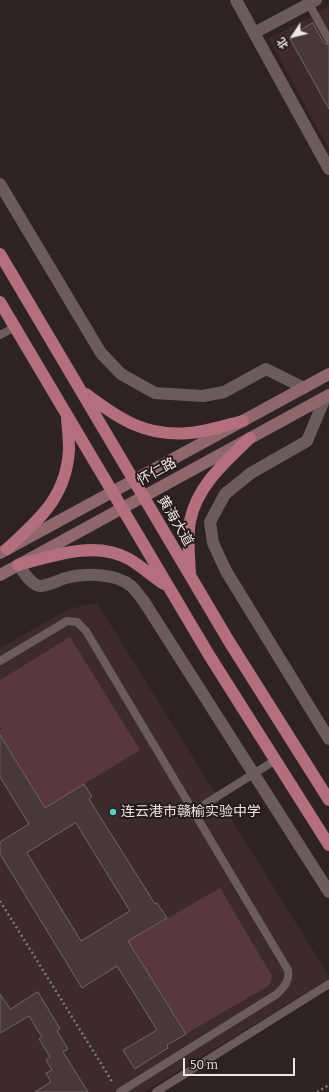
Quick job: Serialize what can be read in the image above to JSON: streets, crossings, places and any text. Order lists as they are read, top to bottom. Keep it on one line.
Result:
{"streets":{"main road":["怀仁路","黄海大道"]},"crossings":[["怀仁路","黄海大道"]],"places":["连云港市赣榆实验中学"],"scale_bar":"50 m","north":"bottom left"}
